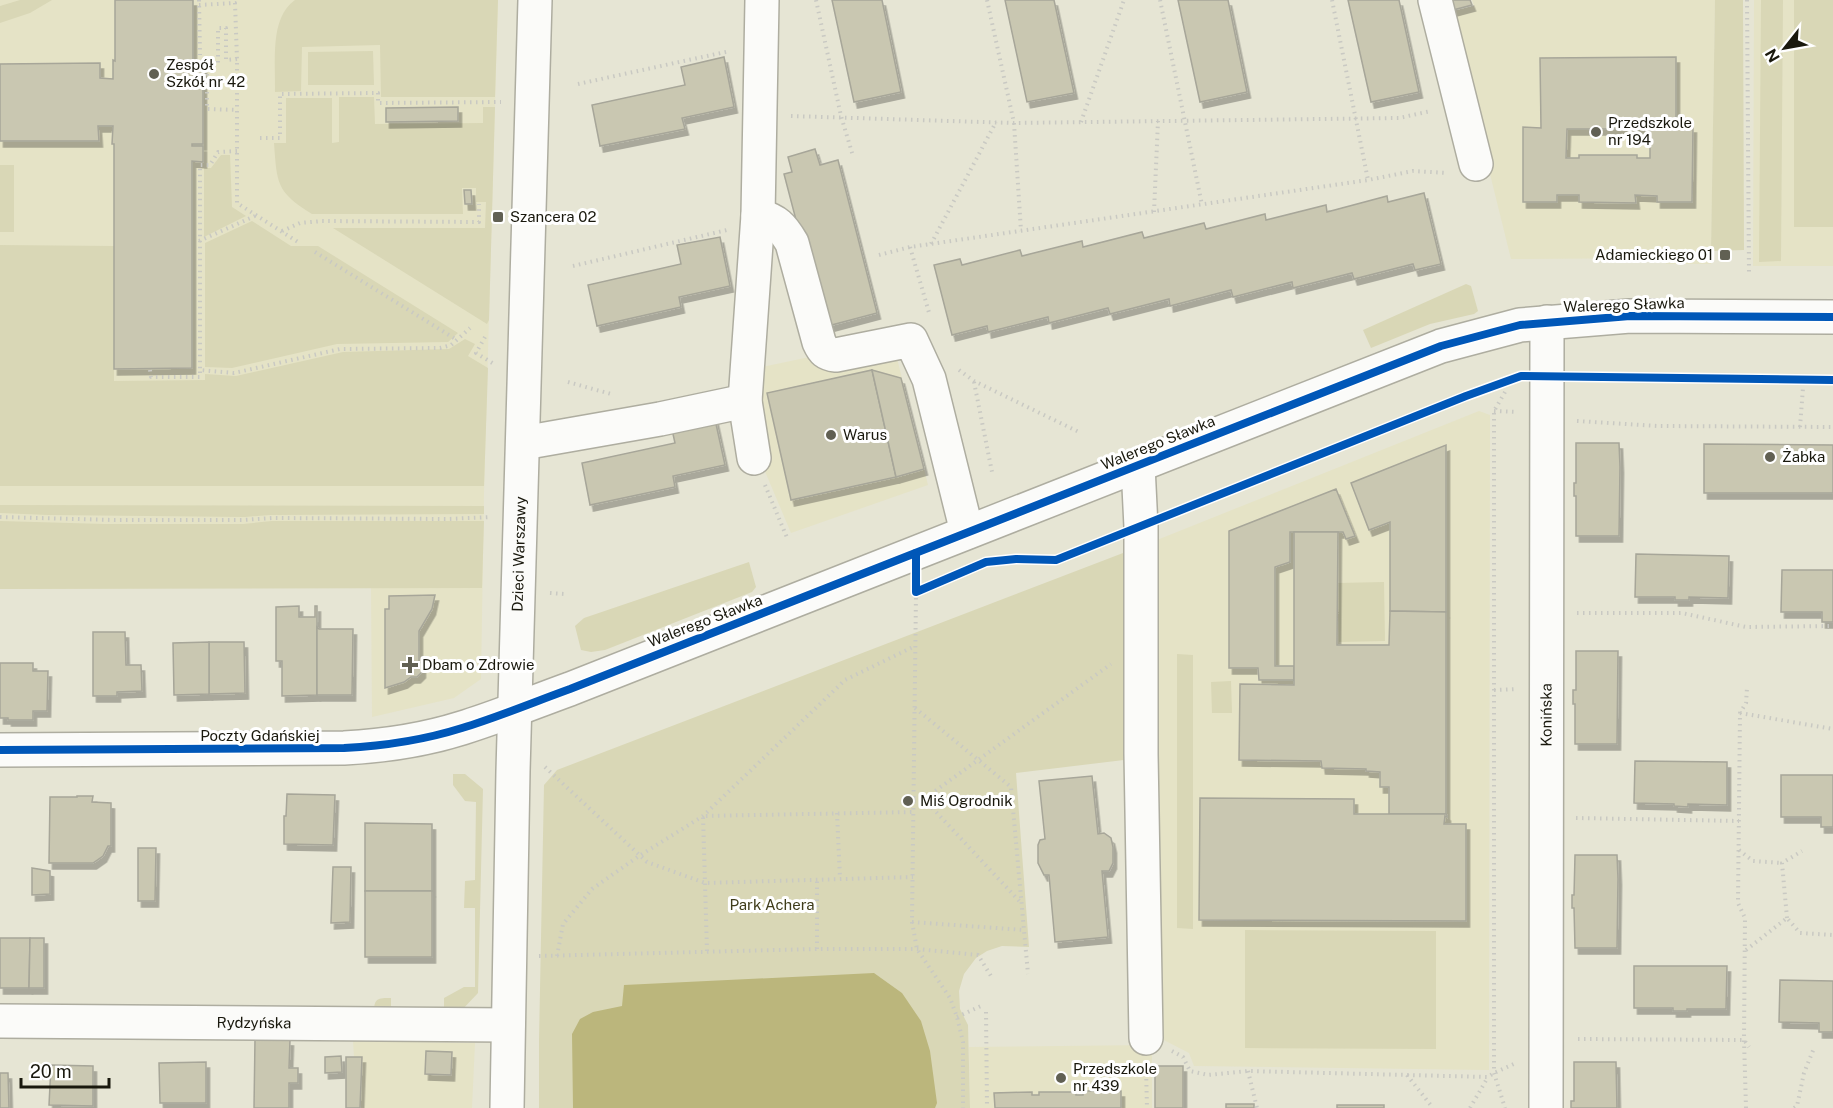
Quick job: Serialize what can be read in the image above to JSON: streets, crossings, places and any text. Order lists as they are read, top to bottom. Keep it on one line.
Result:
{"streets":{"street":["Walerego Sławka","Dzieci Warszawy","Konińska","Poczty Gdańskiej","Rydzyńska"]},"crossings":[["Walerego Sławka","Dzieci Warszawy"],["Walerego Sławka","Konińska"],["Walerego Sławka","Poczty Gdańskiej"],["Dzieci Warszawy","Poczty Gdańskiej"],["Dzieci Warszawy","Rydzyńska"]],"parks":["Park Achera"],"places":{"other":["Zespół Szkół nr 42","Przedszkole nr 194","Warus","Żabka","Miś Ogrodnik","Przedszkole nr 439"],"transit":["Szancera 02","Adamieckiego 01"],"health":["Dbam o Zdrowie"]},"scale_bar":"20 m","north":"bottom left"}
